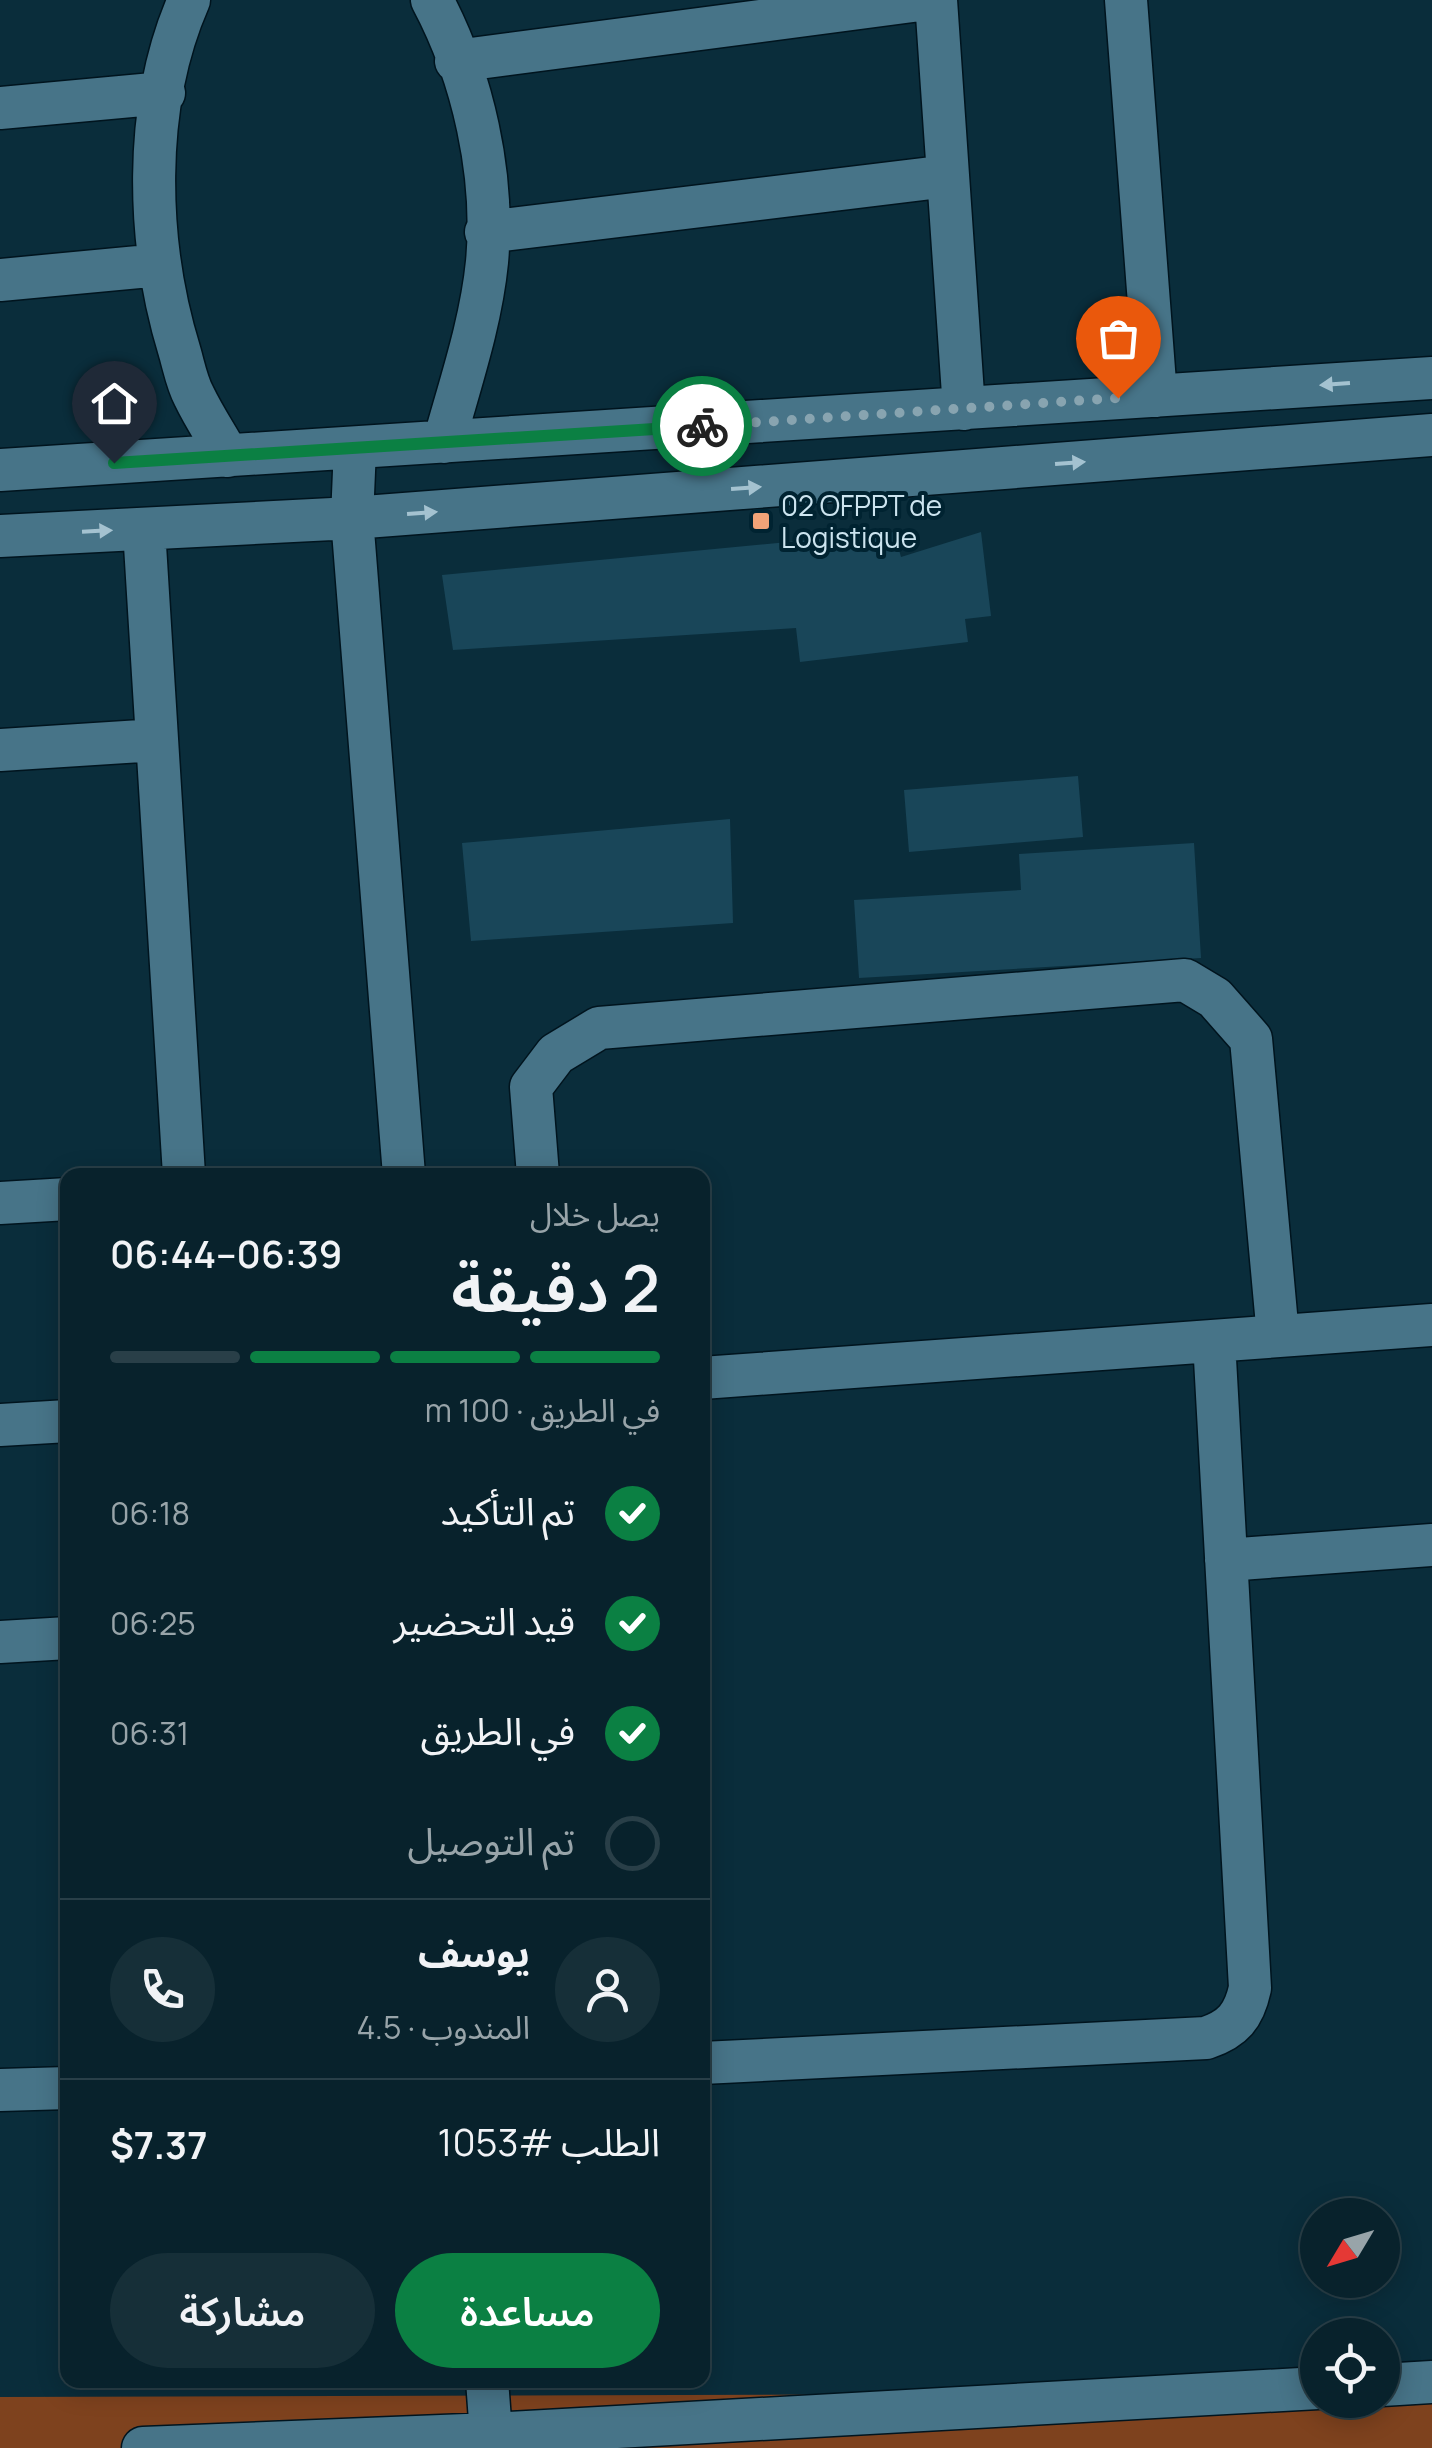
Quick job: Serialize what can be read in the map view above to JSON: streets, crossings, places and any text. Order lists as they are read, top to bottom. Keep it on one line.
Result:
{"places":{"transit":["02 OFPPT de Logistique"]},"north":"bottom left","page":{"heading":["2 دقيقة","يصل خلال","06:39–06:44"],"panel":["يوسف","المندوب · 4.5","الطلب #1053","$7.37"],"bar":"في الطريق · 100 m","list":[["تم التأكيد","06:18"],["قيد التحضير","06:25"],["في الطريق","06:31"],"تم التوصيل"],"buttons":["مساعدة","مشاركة"]}}
